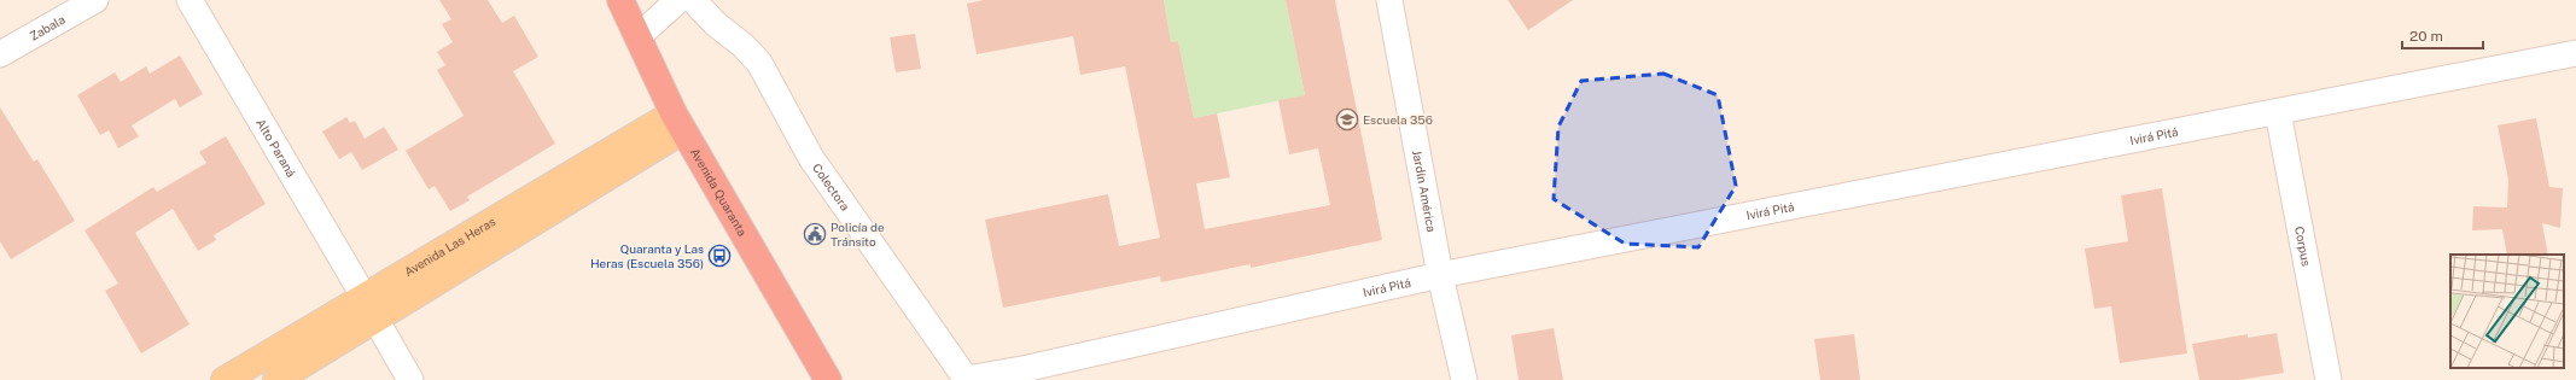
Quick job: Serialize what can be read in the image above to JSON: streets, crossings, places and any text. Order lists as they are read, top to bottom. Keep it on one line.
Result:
{"streets":{"highway":["Avenida Quaranta"],"main road":["Avenida Las Heras"],"street":["Zabala","Ivirá Pitá","Alto Paraná","Colectora","Jardín América","Corpus"]},"crossings":[["Ivirá Pitá","Colectora"],["Ivirá Pitá","Jardín América"],["Ivirá Pitá","Corpus"],["Alto Paraná","Avenida Las Heras"],["Avenida Quaranta","Avenida Las Heras"]],"places":{"school or university":["Escuela 356"],"public building":["Policía de Tránsito"],"bus stop":["Quaranta y Las Heras (Escuela 356)"]},"scale_bar":"20 m"}
